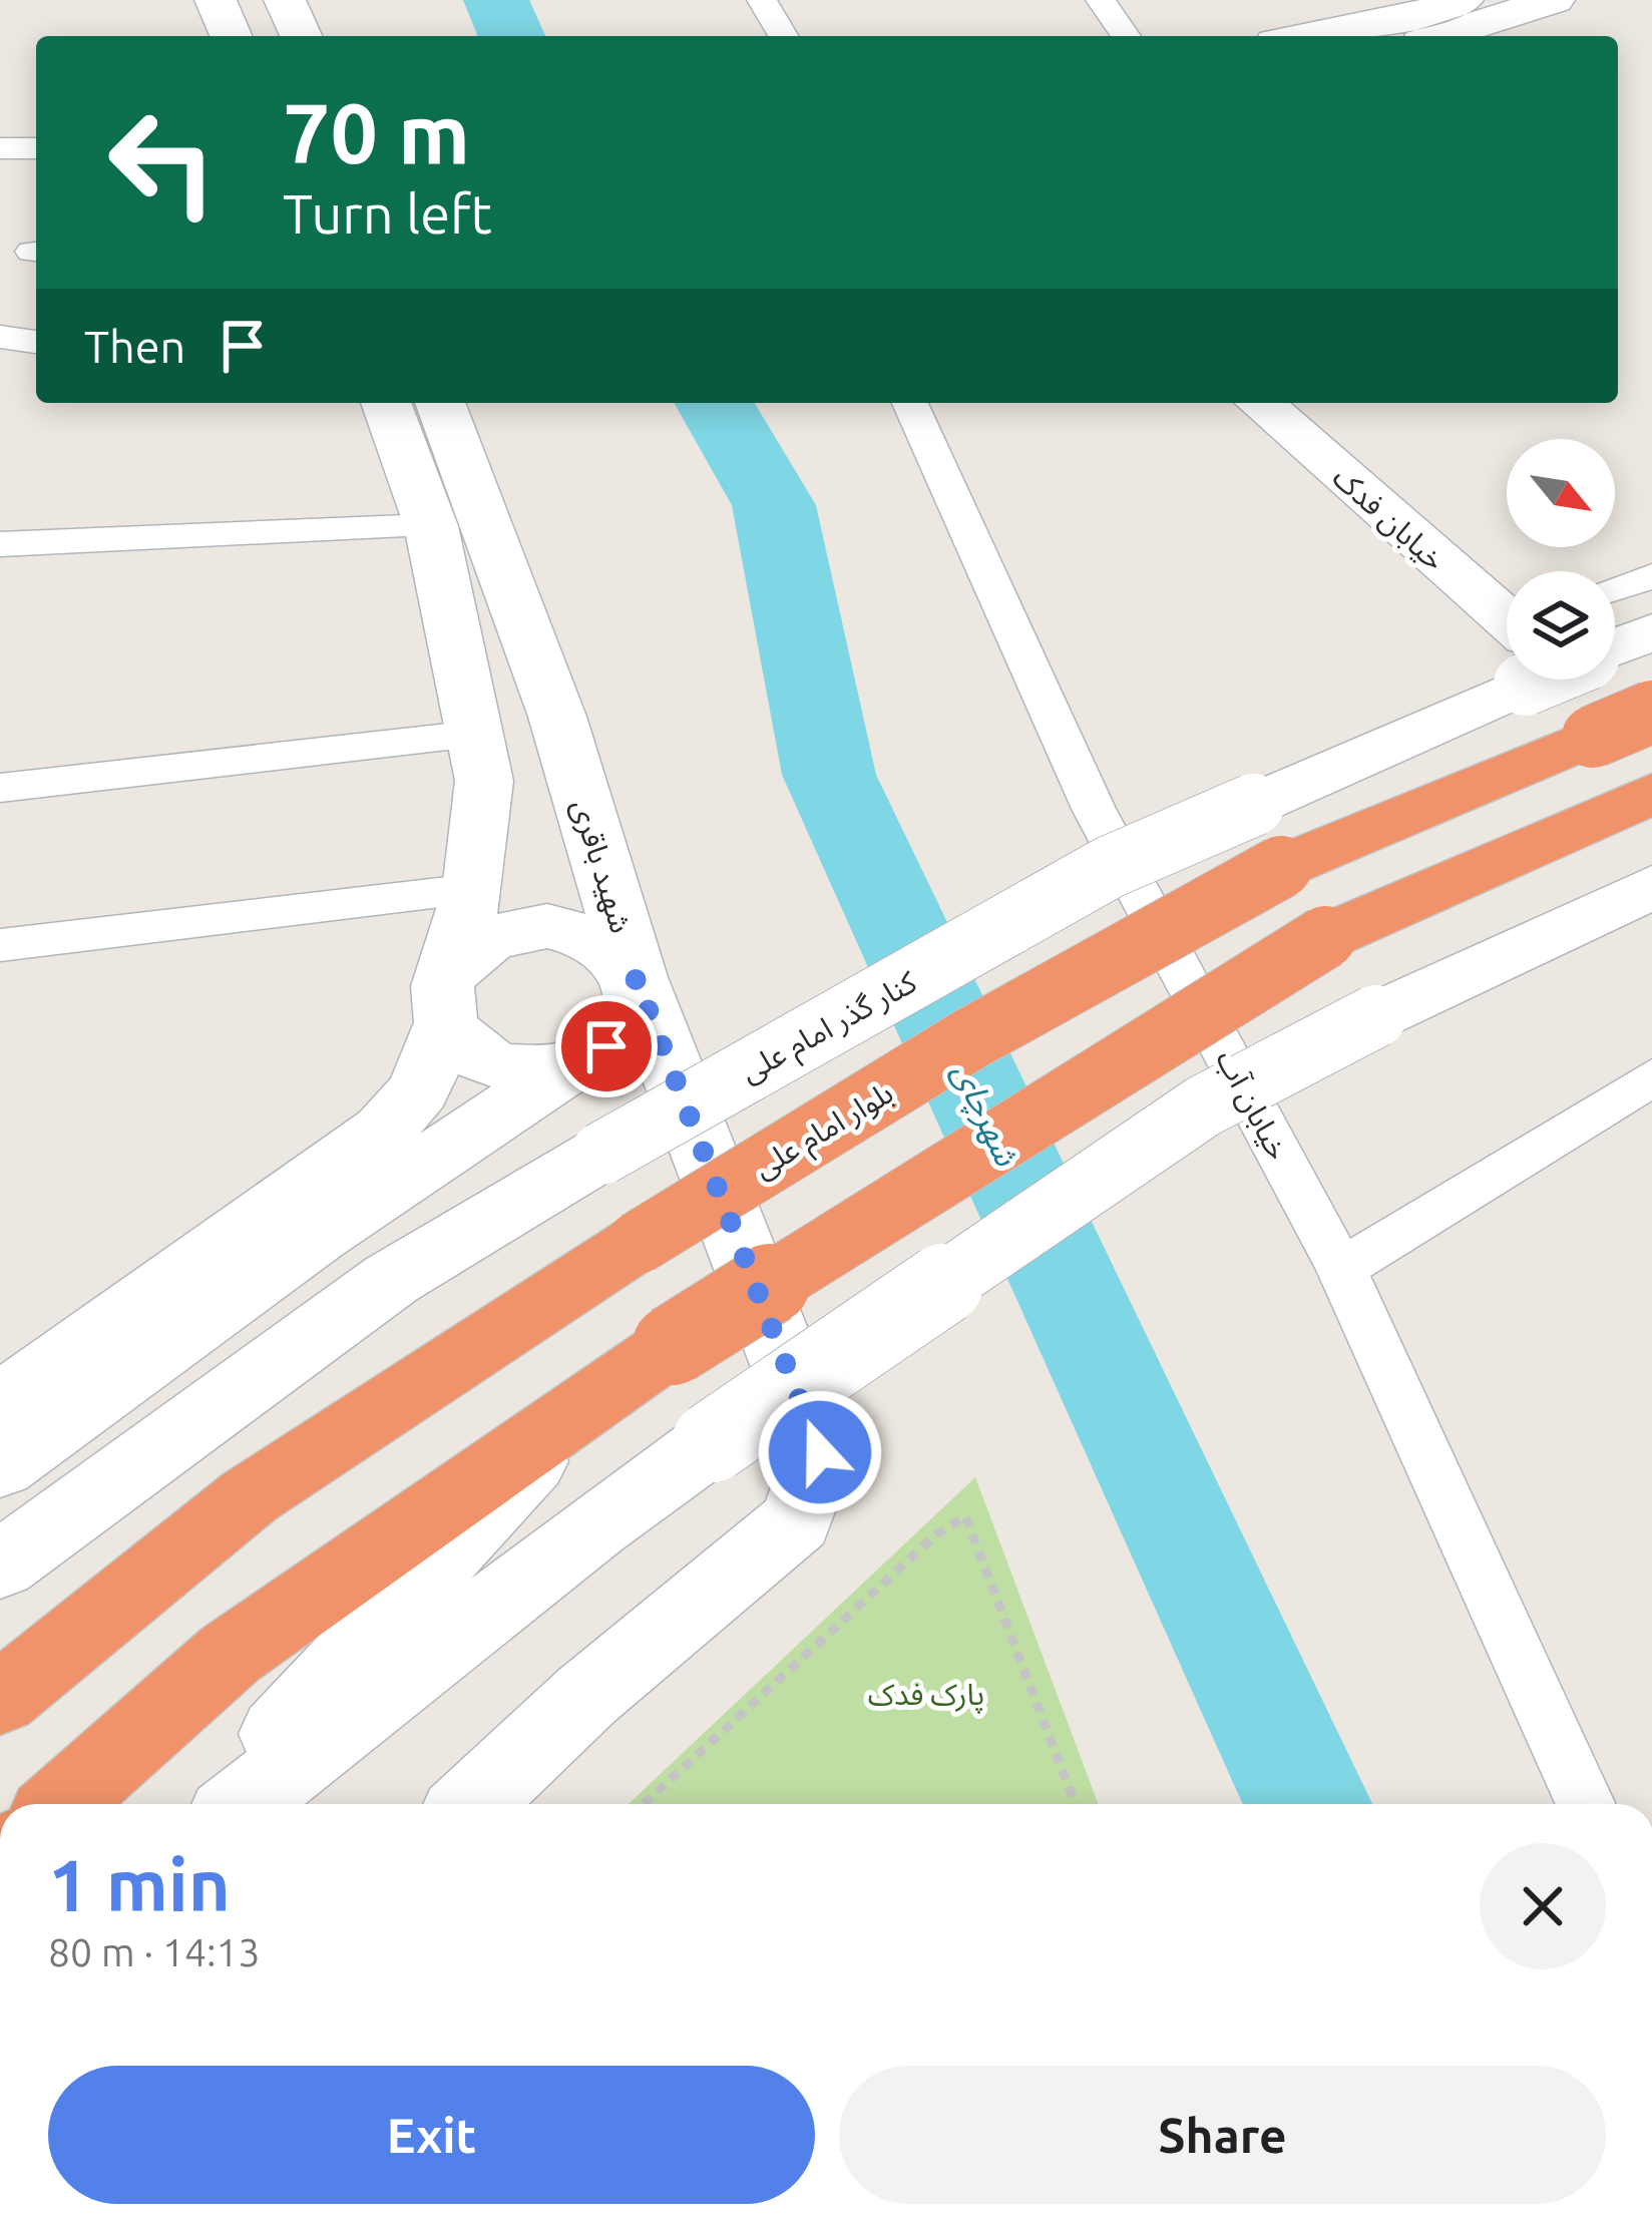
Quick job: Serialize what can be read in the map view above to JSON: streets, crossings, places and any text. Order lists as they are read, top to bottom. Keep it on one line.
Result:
{"streets":{"highway":["بلوار امام علی"],"street":["خیابان فدک","شهید باقری","کنار گذر امام علی","خیابان آب"]},"water":["شهرچای"],"parks":["پارک فدک"],"north":"bottom right","page":{"turn":["70 m","Turn left"],"then":"Then","heading":["1 min","80 m · 14:13"],"buttons":["Exit","Share"]}}
